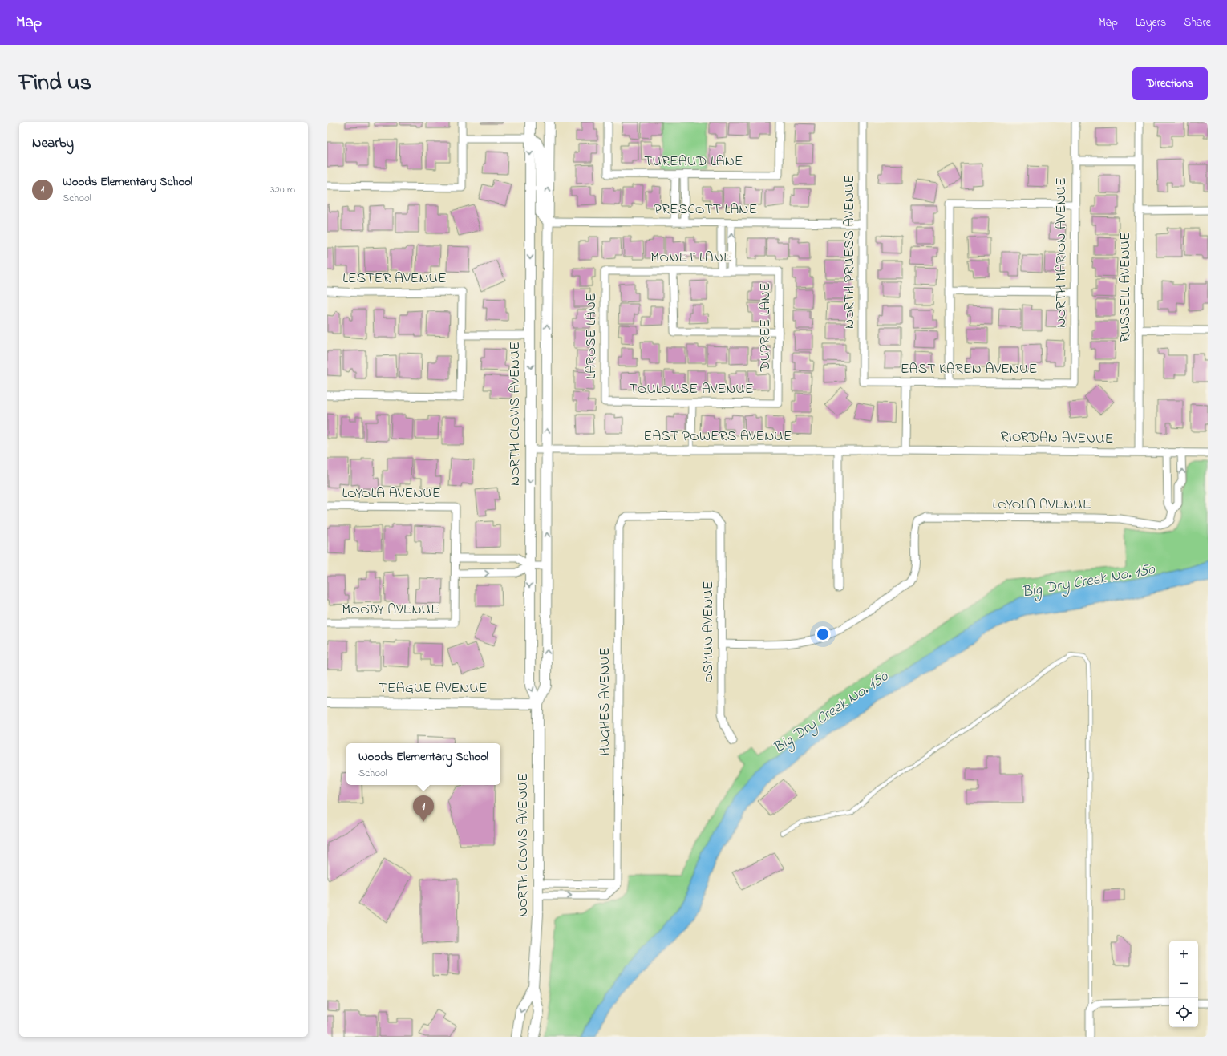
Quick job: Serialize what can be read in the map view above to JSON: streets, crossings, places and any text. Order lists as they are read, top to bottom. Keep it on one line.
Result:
{"streets":{"main road":["NORTH CLOVIS AVENUE","TEAGUE AVENUE"],"street":["TUREAUD LANE","PRESCOTT LANE","NORTH PRUESS AVENUE","NORTH MARION AVENUE","MONET LANE","LESTER AVENUE","RUSSELL AVENUE","DUPREE LANE","LAROSE LANE","EAST KAREN AVENUE","TOULOUSE AVENUE","EAST POWERS AVENUE","RIORDAN AVENUE","LOYOLA AVENUE","MOODY AVENUE","OSMUN AVENUE","HUGHES AVENUE"]},"crossings":[["PRESCOTT LANE","NORTH PRUESS AVENUE"],["PRESCOTT LANE","NORTH CLOVIS AVENUE"],["NORTH PRUESS AVENUE","EAST KAREN AVENUE"],["NORTH MARION AVENUE","EAST KAREN AVENUE"],["MONET LANE","DUPREE LANE"],["MONET LANE","LAROSE LANE"],["RUSSELL AVENUE","RIORDAN AVENUE"],["DUPREE LANE","TOULOUSE AVENUE"],["LAROSE LANE","TOULOUSE AVENUE"],["NORTH CLOVIS AVENUE","EAST POWERS AVENUE"],["NORTH CLOVIS AVENUE","TEAGUE AVENUE"],["EAST POWERS AVENUE","RIORDAN AVENUE"],["LOYOLA AVENUE","OSMUN AVENUE"],["OSMUN AVENUE","HUGHES AVENUE"]],"water":["Big Dry Creek No. 150"],"page":{"header":"Map","nav":["Map","Layers","Share"],"title":"Find us","buttons":"Directions","heading":"Nearby","list":[{"mark":"1","name":"Woods Elementary School","note":"School","value":"320 m"}],"popup":["Woods Elementary School","School"],"pins":"1","map_buttons":["+","−"]}}
